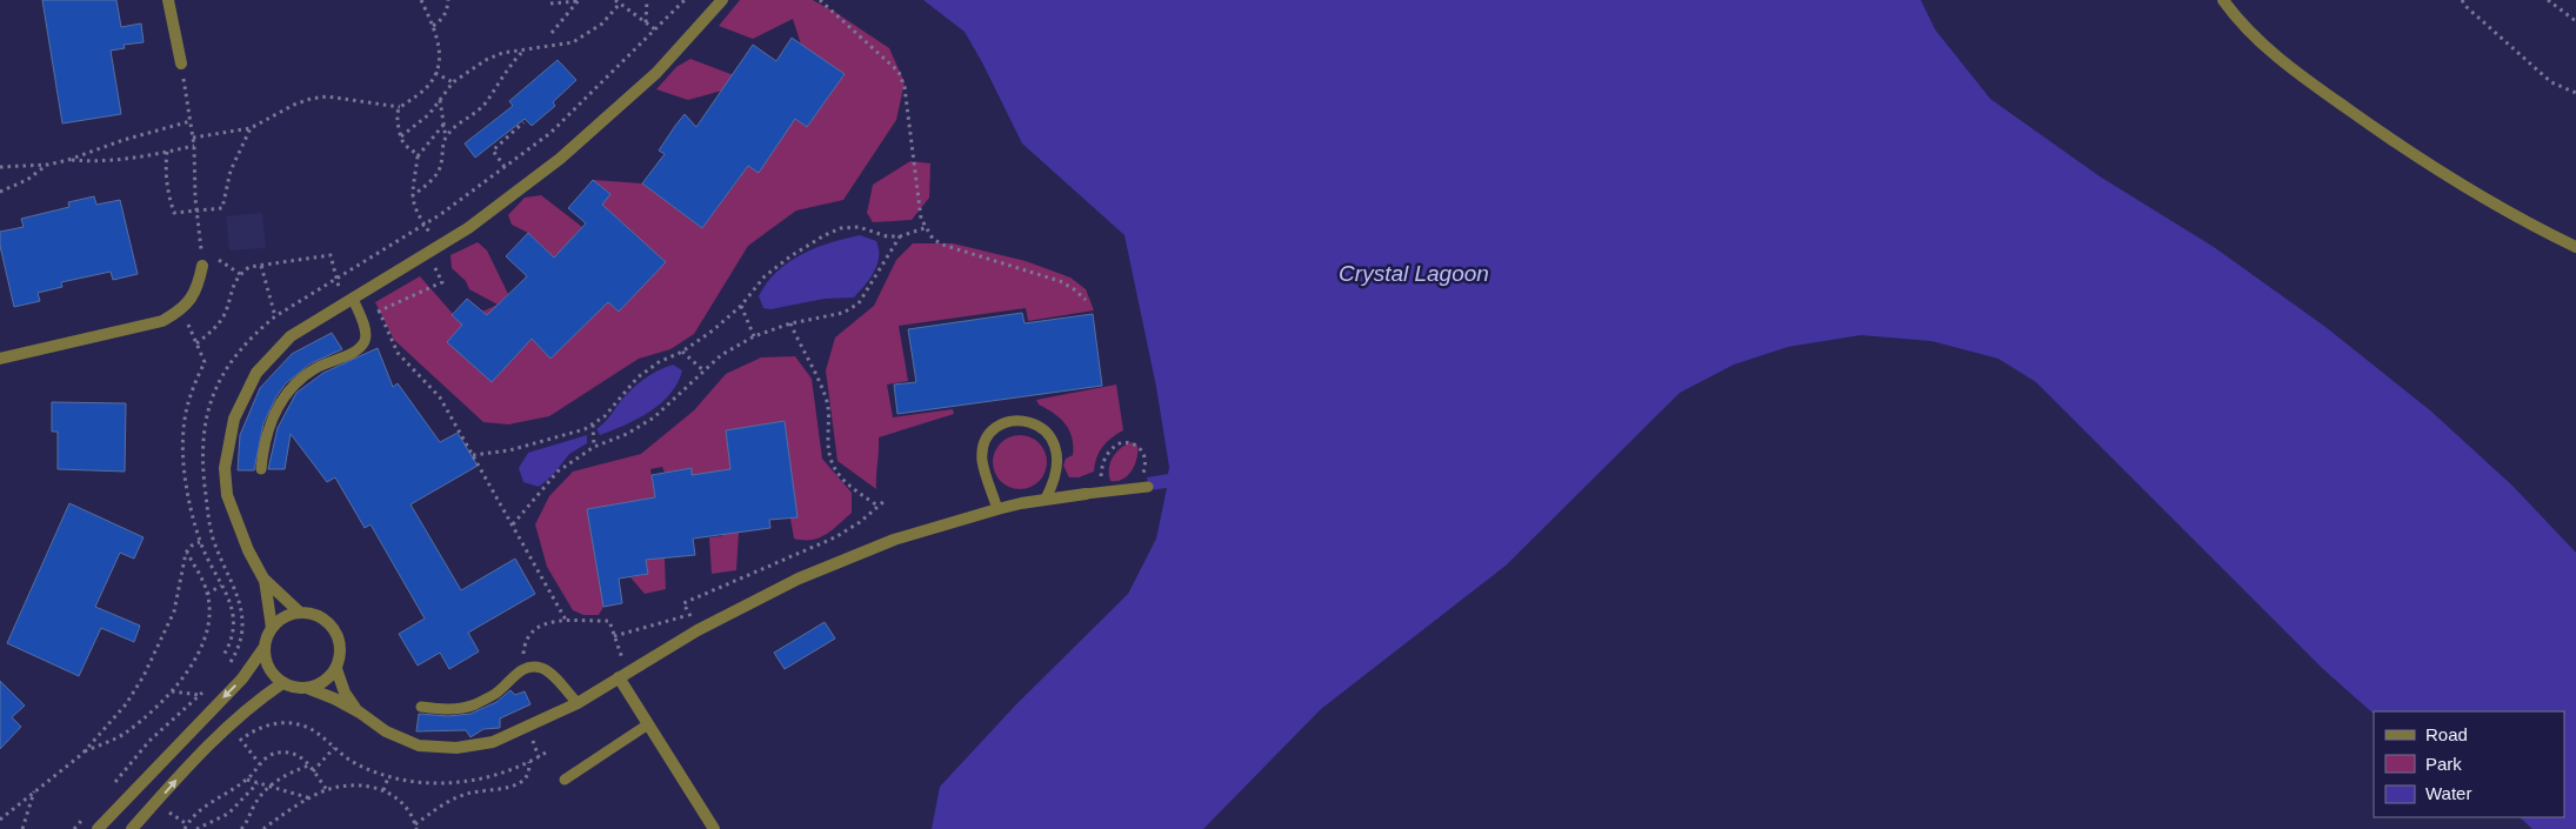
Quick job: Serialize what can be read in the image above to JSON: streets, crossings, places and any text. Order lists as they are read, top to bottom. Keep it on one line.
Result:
{"water":["Crystal Lagoon"],"legend":["Road","Park","Water"]}
